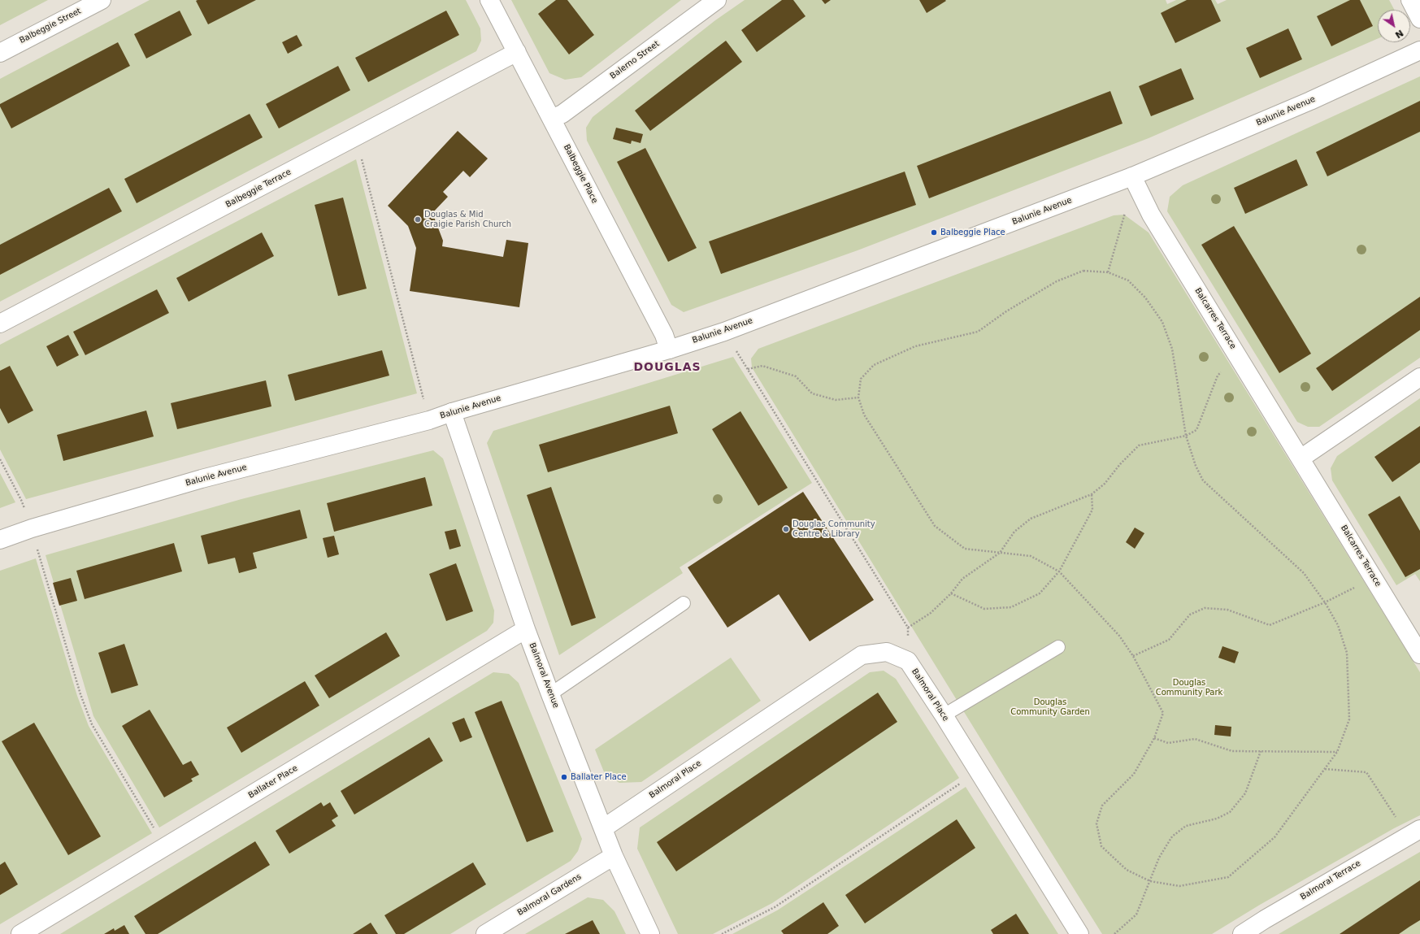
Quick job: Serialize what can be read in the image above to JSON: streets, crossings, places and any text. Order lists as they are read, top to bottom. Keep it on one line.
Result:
{"streets":{"street":["Balbeggie Street","Balerno Street","Balunie Avenue","Balbeggie Place","Balbeggie Terrace","Balcarres Terrace","Balmoral Avenue","Balmoral Place","Ballater Place","Balmoral Terrace","Balmoral Gardens"]},"crossings":[["Balerno Street","Balbeggie Place"],["Balunie Avenue","Balbeggie Place"],["Balunie Avenue","Balcarres Terrace"],["Balunie Avenue","Balmoral Avenue"],["Balbeggie Place","Balbeggie Terrace"],["Balmoral Avenue","Balmoral Place"],["Balmoral Avenue","Ballater Place"],["Balmoral Avenue","Balmoral Gardens"]],"districts":["DOUGLAS"],"parks":["Douglas Community Park","Douglas Community Garden"],"places":["Douglas & Mid Craigie Parish Church","Balbeggie Place","Douglas Community Centre & Library","Ballater Place"],"north":"bottom right"}
